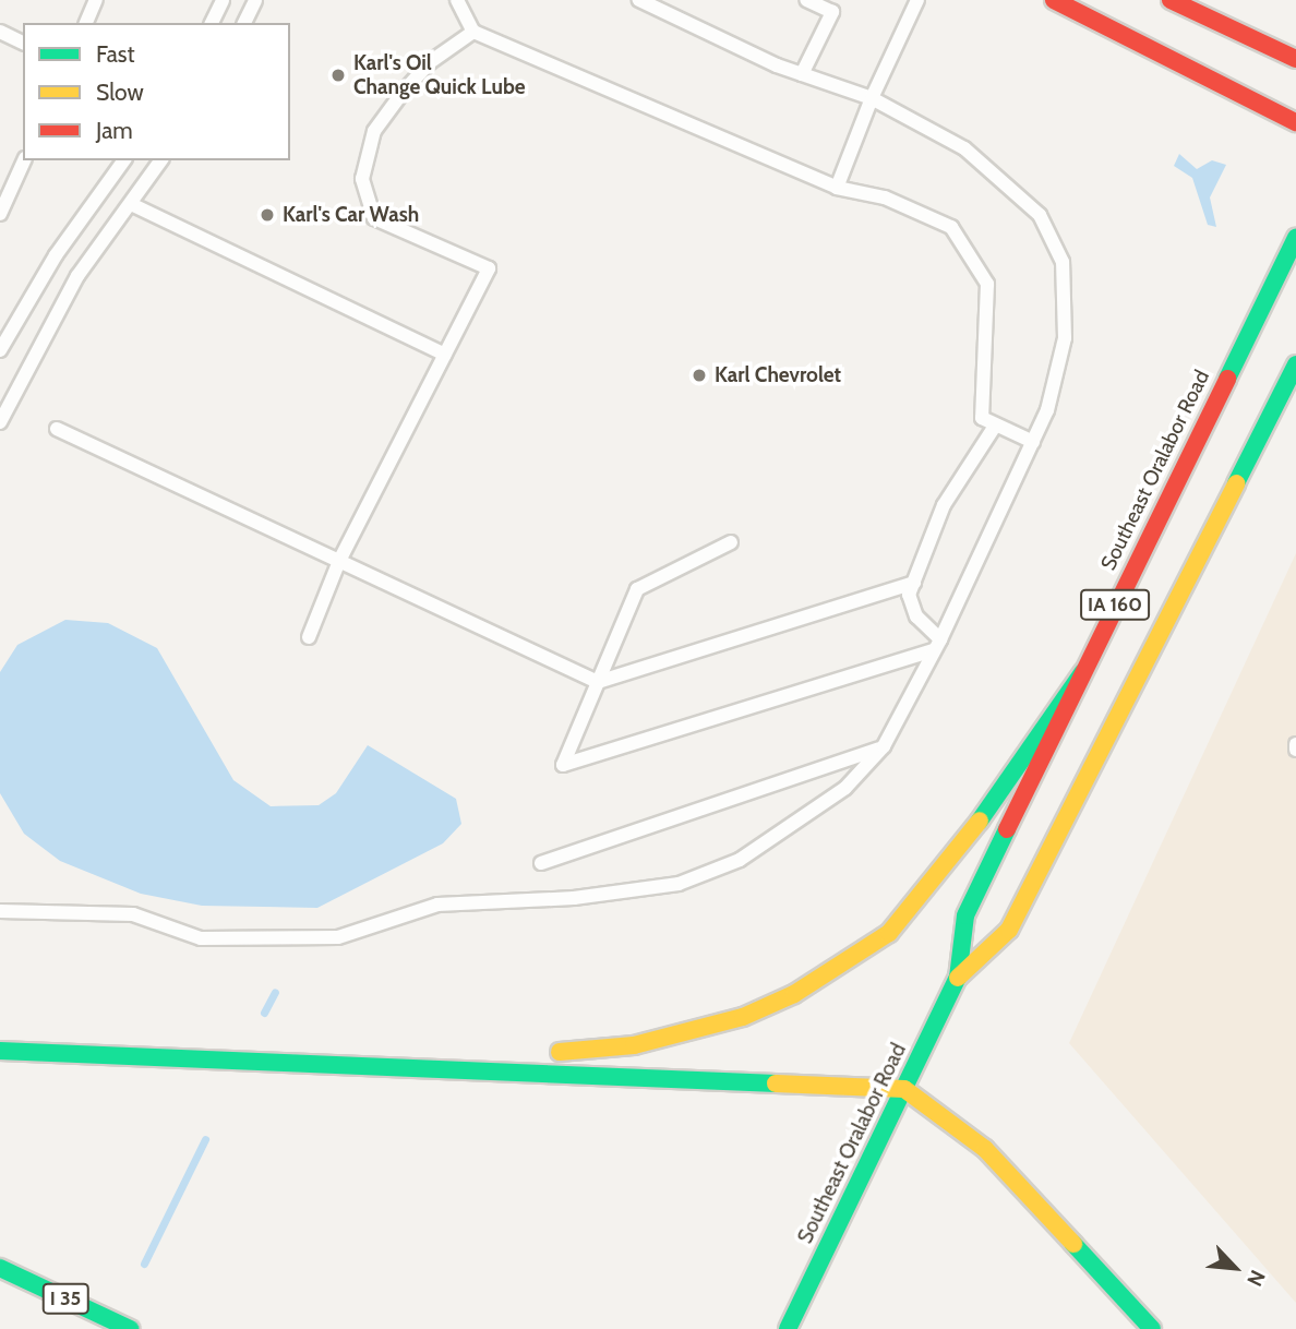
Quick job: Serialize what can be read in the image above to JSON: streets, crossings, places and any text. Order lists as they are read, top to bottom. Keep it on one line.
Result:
{"streets":{"main road":["Southeast Oralabor Road","IA 160","I 35"]},"places":["Karl's Oil Change Quick Lube","Karl's Car Wash","Karl Chevrolet"],"legend":["Fast","Slow","Jam"],"north":"bottom right"}
